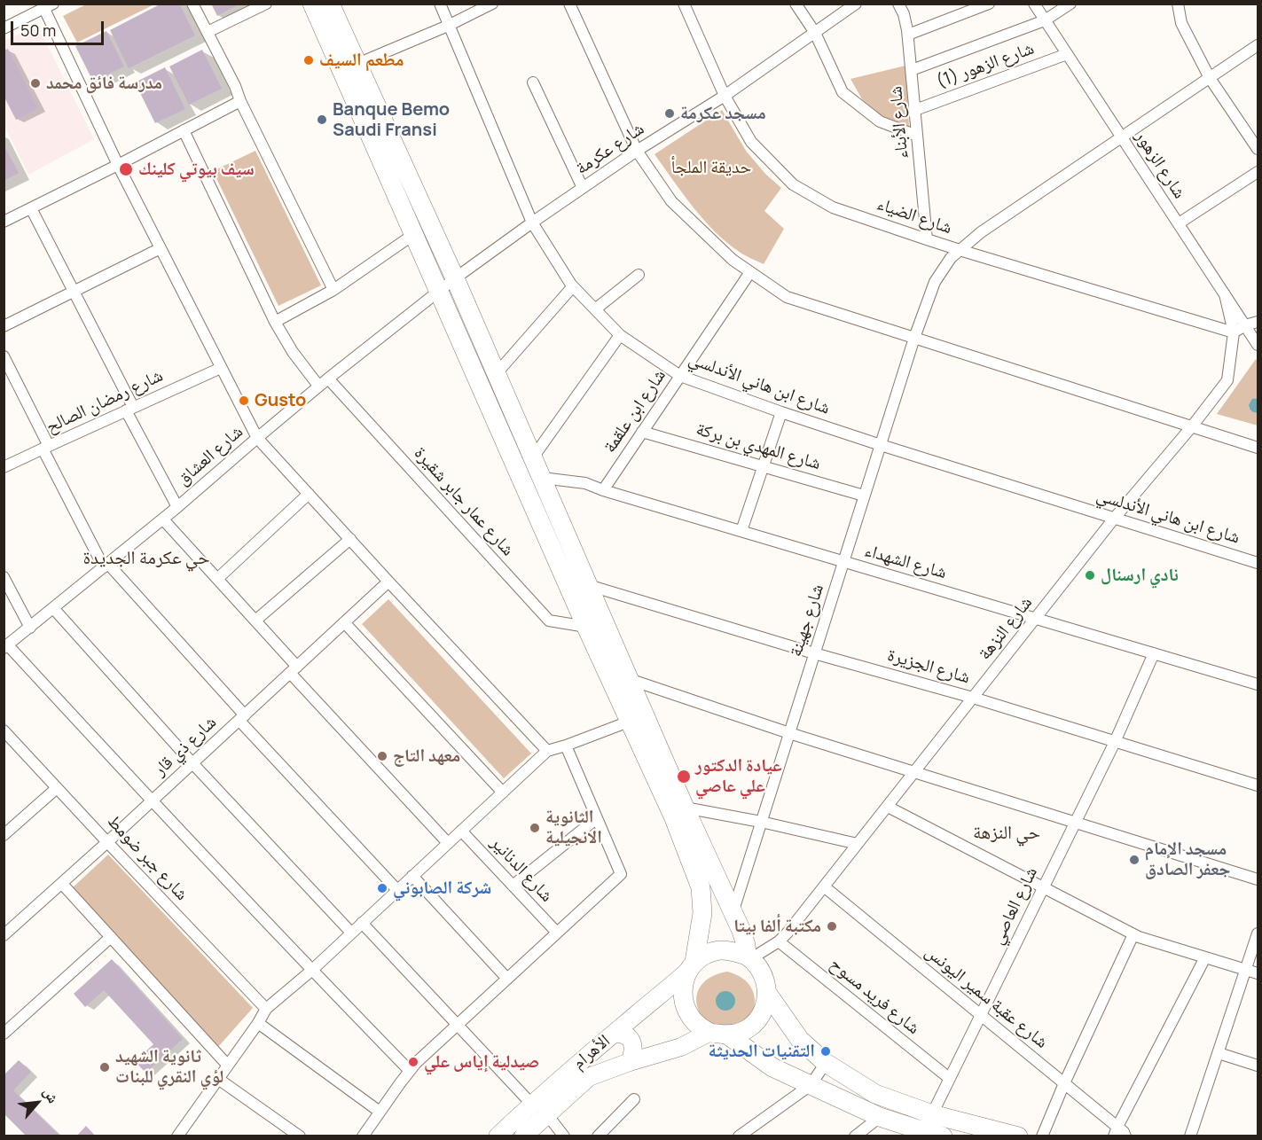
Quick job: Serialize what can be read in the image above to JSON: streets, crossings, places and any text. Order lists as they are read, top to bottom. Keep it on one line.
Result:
{"streets":{"main road":["الأهرام"],"street":["شارع الزهور (1)","شارع الأبناء","شارع عكرمة","شارع الزهور","شارع الضياء","شارع ابن هاني الأندلسي","شارع رمضان الصالح","شارع ابن علقمة","شارع المهدي بن بركة","شارع العشاق","شارع عمار جابر شقيرة","شارع الشهداء","شارع جهينة","شارع النزهة","شارع الجزيرة","شارع ذي قار","شارع جبر ضومط","شارع الدنانير","شارع العاصي","شارع فريد مسوح","شارع عقبة سمير اليونس"]},"crossings":[["شارع الزهور (1)","شارع الأبناء"],["شارع الزهور (1)","شارع الزهور"],["شارع الأبناء","شارع الضياء"],["شارع عكرمة","شارع الضياء"],["شارع عكرمة","شارع ابن هاني الأندلسي"],["شارع عكرمة","شارع العشاق"],["شارع الزهور","شارع جهينة"],["شارع الزهور","شارع النزهة"],["شارع الضياء","شارع جهينة"],["شارع الضياء","شارع النزهة"],["شارع ابن هاني الأندلسي","شارع ابن علقمة"],["شارع ابن هاني الأندلسي","شارع جهينة"],["شارع ابن هاني الأندلسي","شارع النزهة"],["شارع ابن علقمة","شارع المهدي بن بركة"],["شارع ابن علقمة","شارع الشهداء"],["شارع المهدي بن بركة","شارع جهينة"],["شارع العشاق","شارع عمار جابر شقيرة"],["شارع الشهداء","شارع جهينة"],["شارع الشهداء","شارع النزهة"],["شارع الشهداء","شارع العاصي"],["شارع جهينة","شارع الجزيرة"],["شارع النزهة","شارع الجزيرة"],["شارع النزهة","شارع فريد مسوح"],["شارع النزهة","شارع عقبة سمير اليونس"],["شارع النزهة","الأهرام"],["شارع الجزيرة","شارع العاصي"],["شارع ذي قار","شارع جبر ضومط"],["شارع العاصي","شارع فريد مسوح"],["شارع العاصي","شارع عقبة سمير اليونس"]],"districts":["حي عكرمة الجديدة","حي النزهة"],"parks":["حديقة الملجأ"],"places":["مطعم السيف","مدرسة فائق محمد","مسجد عكرمة","Banque Bemo Saudi Fransi","سيف بيوتي كلينك","Gusto","نادي ارسنال","معهد التاج","عيادة الدكتور علي عاصي","الثانوية الانجيلية","مسجد الإمام جعفر الصادق","شركة الصابوني","مكتبة ألفا بيتا","التقنيات الحديثة","صيدلية إياس علي","ثانوية الشهيد لؤي النقري للبنات"],"scale_bar":"50 m","north":"top right"}
